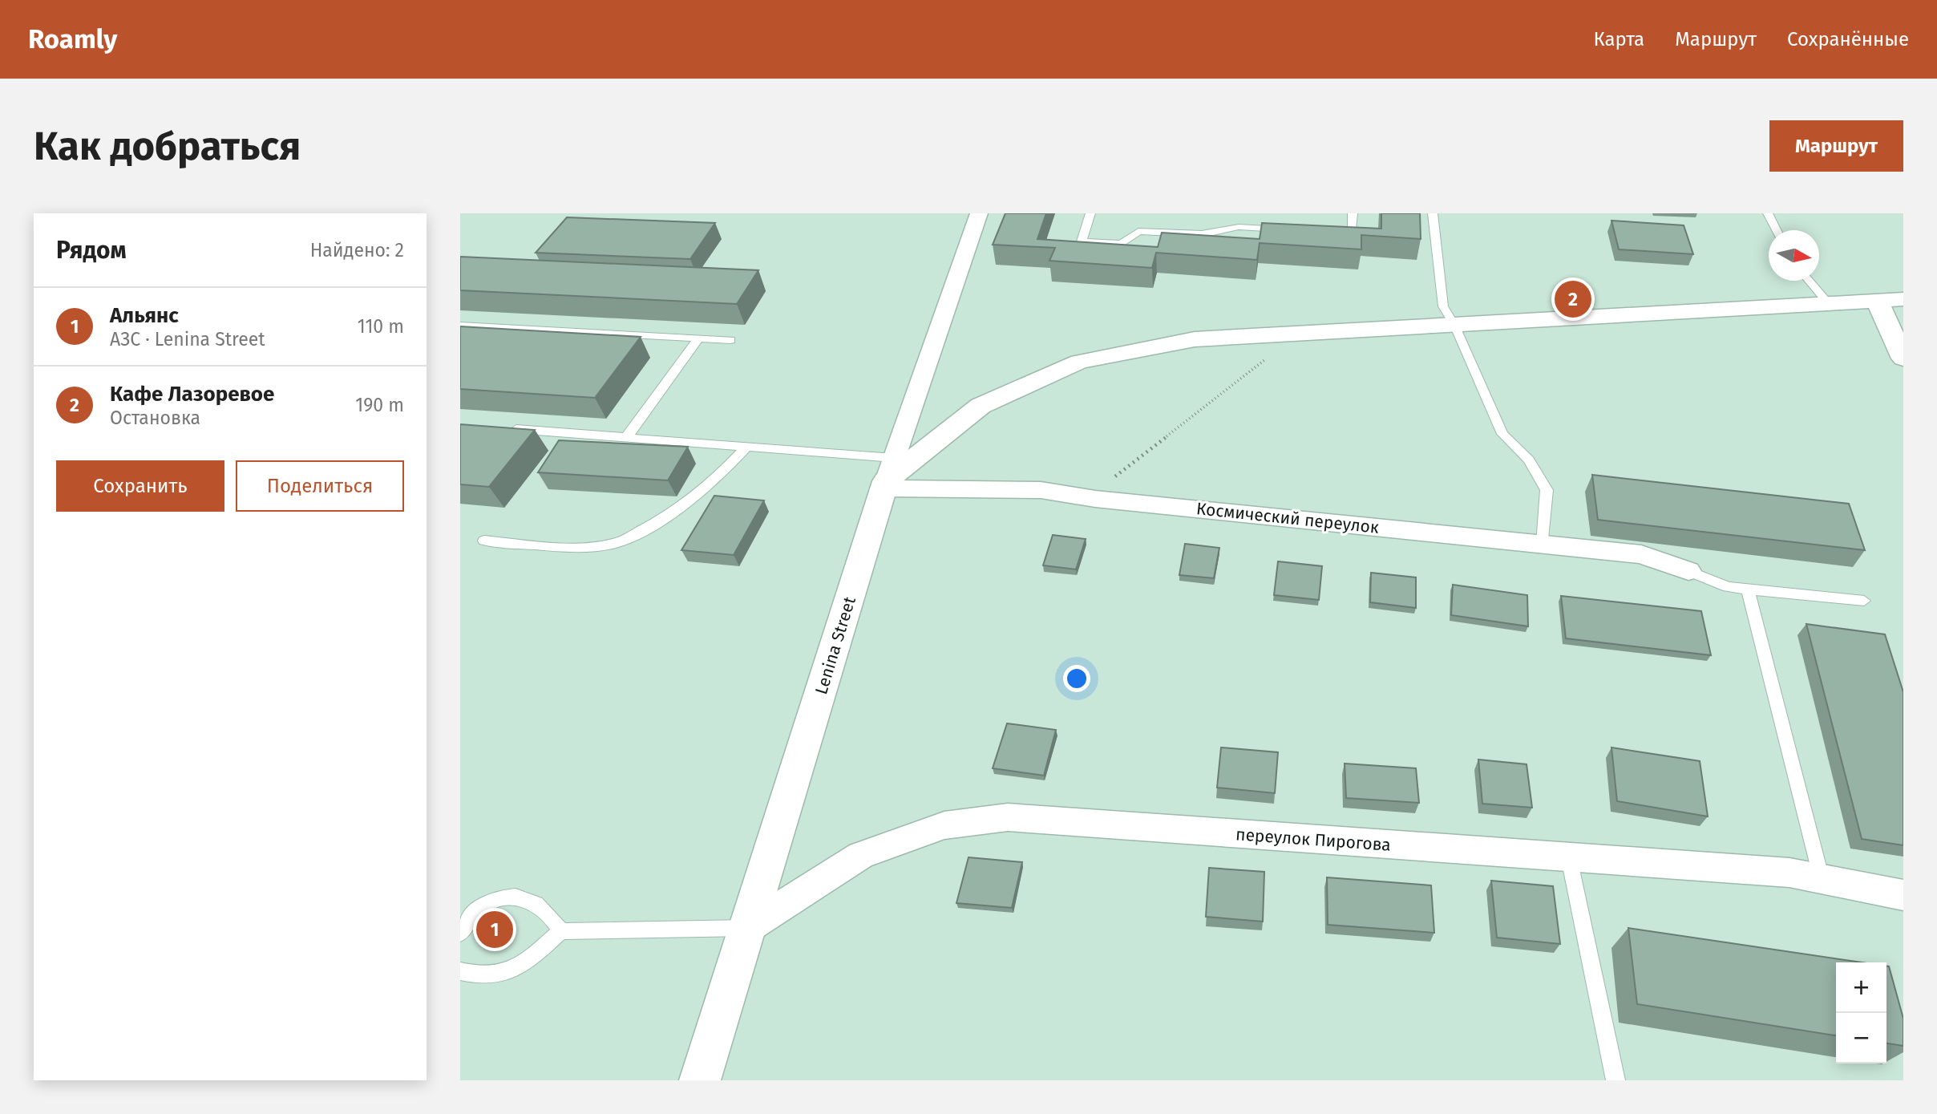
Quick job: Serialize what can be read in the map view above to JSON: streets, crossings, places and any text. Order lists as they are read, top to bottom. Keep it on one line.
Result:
{"streets":{"main road":["Lenina Street"],"street":["Космический переулок","переулок Пирогова"]},"crossings":[["Космический переулок","Lenina Street"],["Lenina Street","переулок Пирогова"]],"north":"right","page":{"header":"Roamly","nav":["Карта","Маршрут","Сохранённые"],"buttons":["Маршрут",["Сохранить","Поделиться"]],"title":"Как добраться","heading":["Рядом","Найдено: 2"],"pins":["2","1"],"list":[{"mark":"1","name":"Альянс","note":"АЗС · Lenina Street","value":"110 m"},{"mark":"2","name":"Кафе Лазоревое","note":"Остановка","value":"190 m"}],"map_buttons":["+","−"]}}
